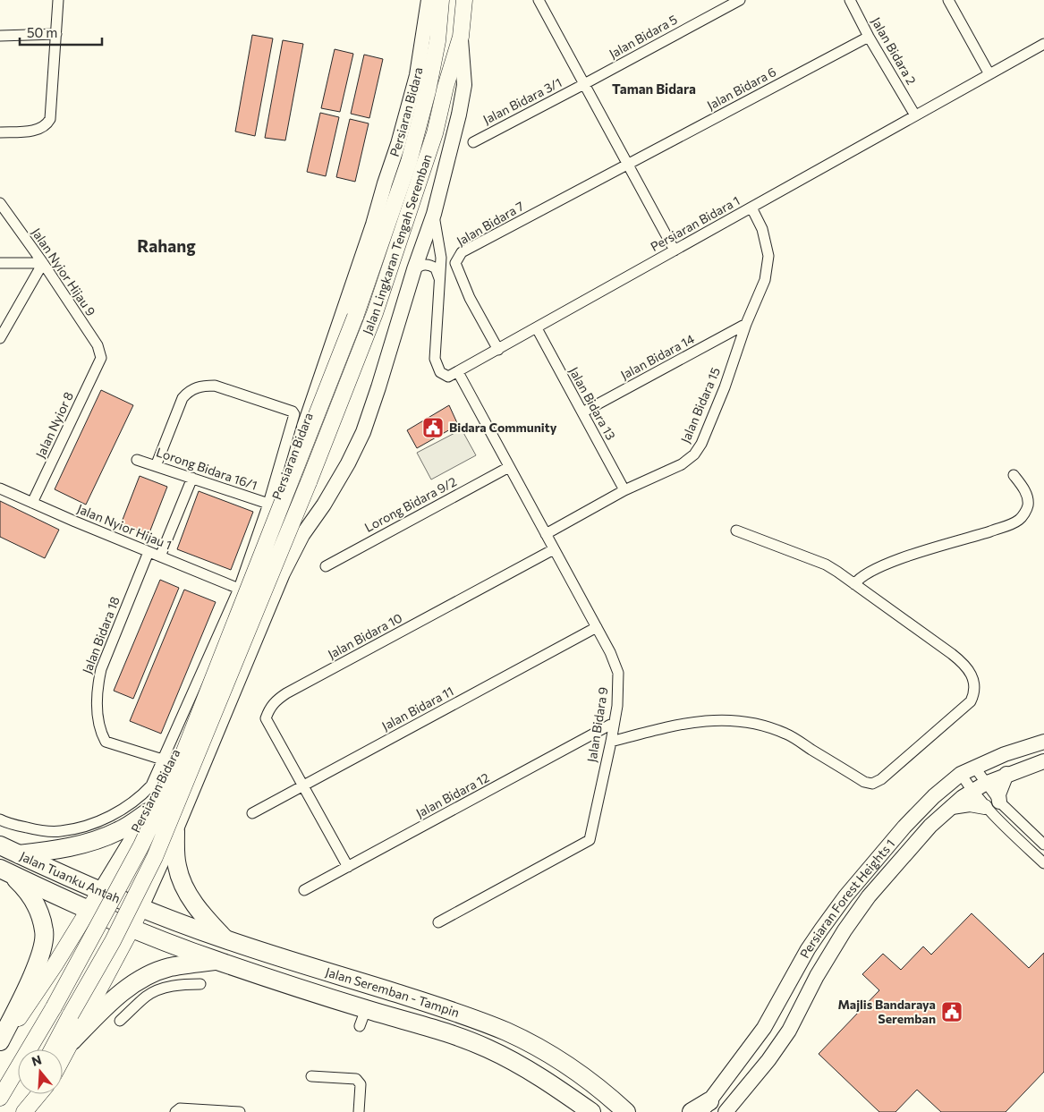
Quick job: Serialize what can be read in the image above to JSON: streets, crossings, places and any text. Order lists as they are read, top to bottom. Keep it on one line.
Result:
{"streets":{"highway":["Jalan Tuanku Antah","Jalan Seremban - Tampin"],"main road":["Persiaran Bidara","Jalan Lingkaran Tengah Seremban","Persiaran Forest Heights 1"],"street":["Jalan Bidara 5","Jalan Bidara 2","Jalan Bidara 6","Jalan Bidara 3/1","Jalan Bidara 7","Persiaran Bidara 1","Jalan Nyior Hijau 9","Jalan Bidara 14","Jalan Bidara 13","Jalan Bidara 15","Jalan Nyior 8","Lorong Bidara 16/1","Lorong Bidara 9/2","Jalan Nyior Hijau 1","Jalan Bidara 18","Jalan Bidara 10","Jalan Bidara 11","Jalan Bidara 9","Jalan Bidara 12"]},"crossings":[["Jalan Bidara 5","Jalan Bidara 3/1"],["Jalan Bidara 2","Jalan Bidara 6"],["Jalan Bidara 2","Persiaran Bidara 1"],["Jalan Bidara 6","Jalan Bidara 7"],["Persiaran Bidara","Jalan Lingkaran Tengah Seremban"],["Persiaran Bidara","Jalan Bidara 18"],["Persiaran Bidara","Jalan Tuanku Antah"],["Jalan Bidara 7","Persiaran Bidara 1"],["Persiaran Bidara 1","Jalan Bidara 13"],["Persiaran Bidara 1","Jalan Bidara 15"],["Persiaran Bidara 1","Jalan Bidara 9"],["Jalan Nyior Hijau 9","Jalan Nyior 8"],["Jalan Bidara 14","Jalan Bidara 13"],["Jalan Bidara 14","Jalan Bidara 15"],["Jalan Bidara 13","Jalan Bidara 15"],["Jalan Bidara 15","Jalan Bidara 9"],["Jalan Nyior 8","Jalan Nyior Hijau 1"],["Lorong Bidara 9/2","Jalan Bidara 9"],["Jalan Nyior Hijau 1","Jalan Bidara 18"],["Jalan Bidara 10","Jalan Bidara 11"],["Jalan Bidara 10","Jalan Bidara 9"],["Jalan Bidara 11","Jalan Bidara 9"],["Jalan Bidara 9","Jalan Bidara 12"],["Jalan Tuanku Antah","Jalan Seremban - Tampin"]],"districts":["Taman Bidara","Rahang"],"places":{"public building":["Bidara Community","Majlis Bandaraya Seremban"]},"scale_bar":"50 m","north":"top"}
